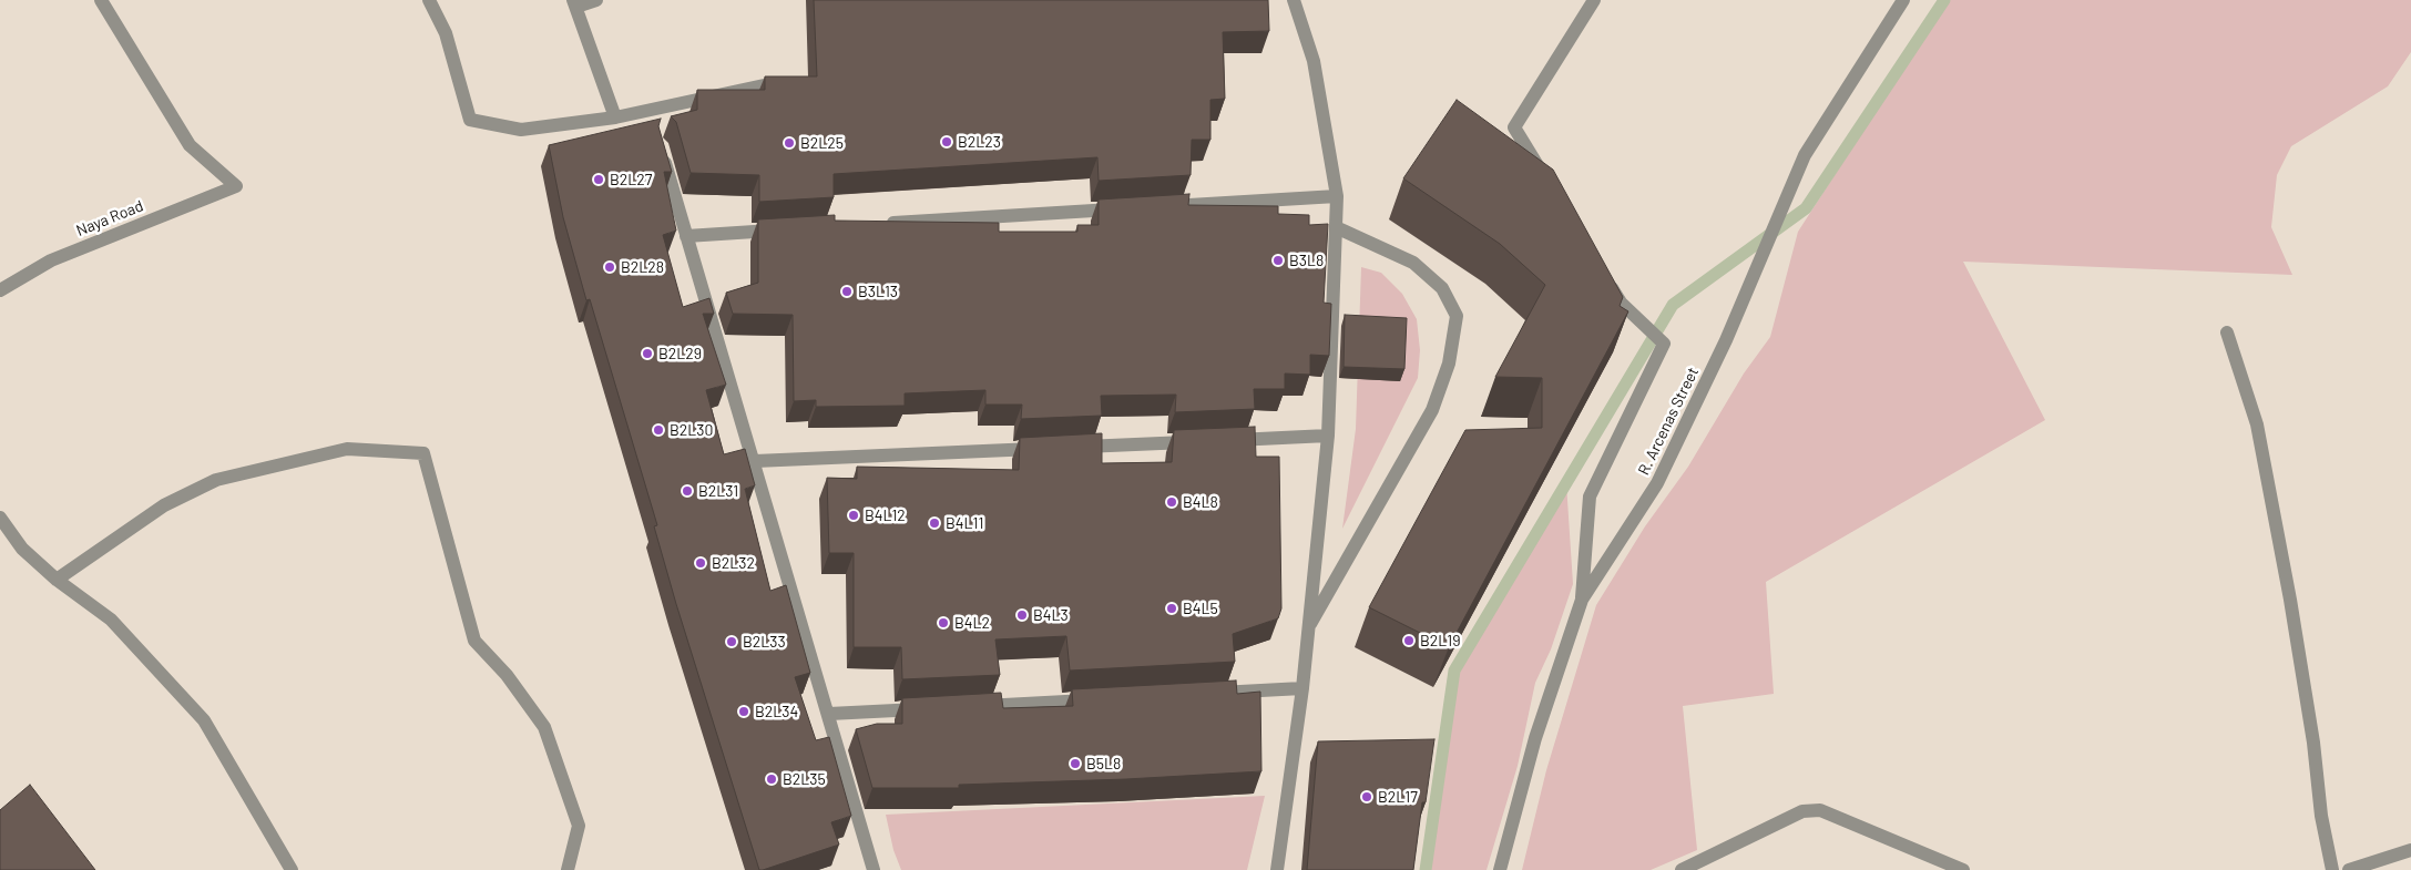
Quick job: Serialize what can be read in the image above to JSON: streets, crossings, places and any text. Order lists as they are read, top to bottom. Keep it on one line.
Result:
{"streets":{"street":["Naya Road","R. Arcenas Street"]},"places":["B2L23","B2L25","B2L27","B3L8","B2L28","B3L13","B2L29","B2L30","B2L31","B4L8","B4L12","B4L11","B2L32","B4L5","B4L3","B4L2","B2L19","B2L33","B2L34","B5L8","B2L35","B2L17"]}
